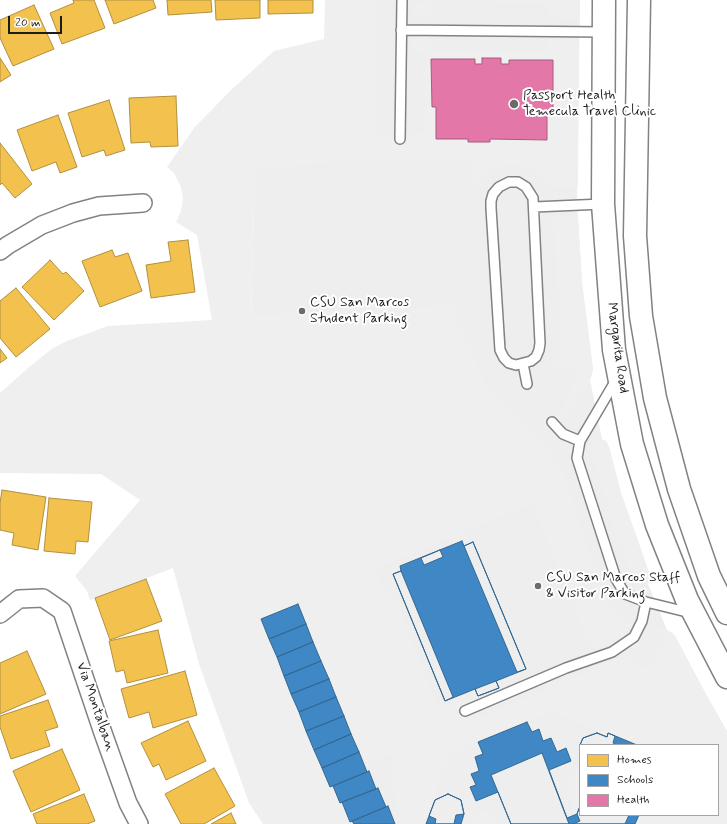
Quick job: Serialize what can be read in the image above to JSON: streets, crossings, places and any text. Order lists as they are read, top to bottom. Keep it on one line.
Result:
{"streets":{"main road":["Margarita Road"],"street":["Via Montalban"]},"places":["Passport Health Temecula Travel Clinic","CSU San Marcos Student Parking","CSU San Marcos Staff & Visitor Parking"],"legend":["Homes","Schools","Health"],"scale_bar":"20 m"}
